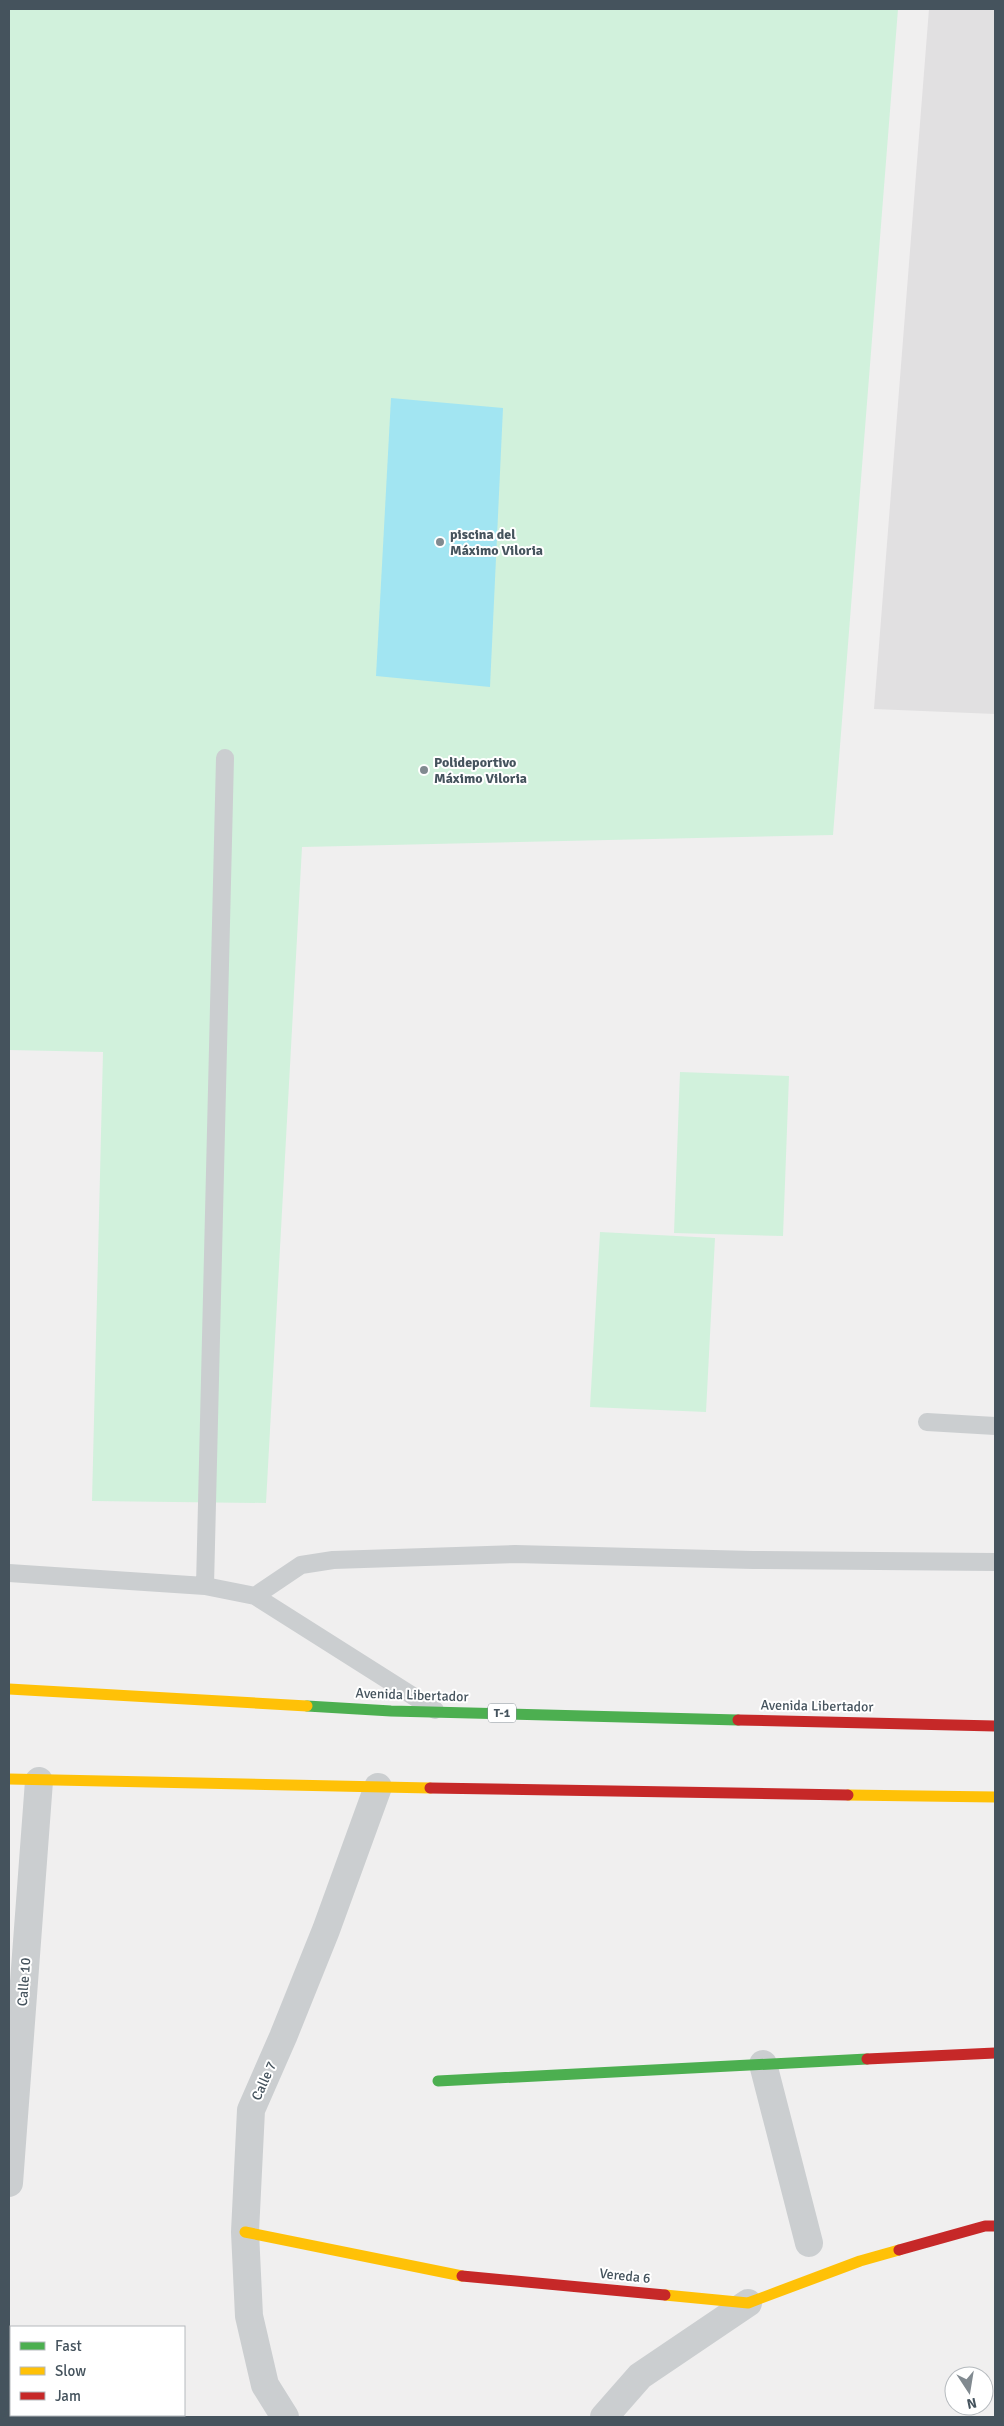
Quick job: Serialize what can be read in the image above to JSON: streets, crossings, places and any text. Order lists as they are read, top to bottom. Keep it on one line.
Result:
{"streets":{"main road":["Avenida Libertador","T-1","Vereda 6"],"street":["Calle 10","Calle 7"]},"crossings":[["Calle 7","Vereda 6"]],"places":["piscina del Máximo Viloria","Polideportivo Máximo Viloria"],"legend":["Fast","Slow","Jam"],"north":"bottom"}
